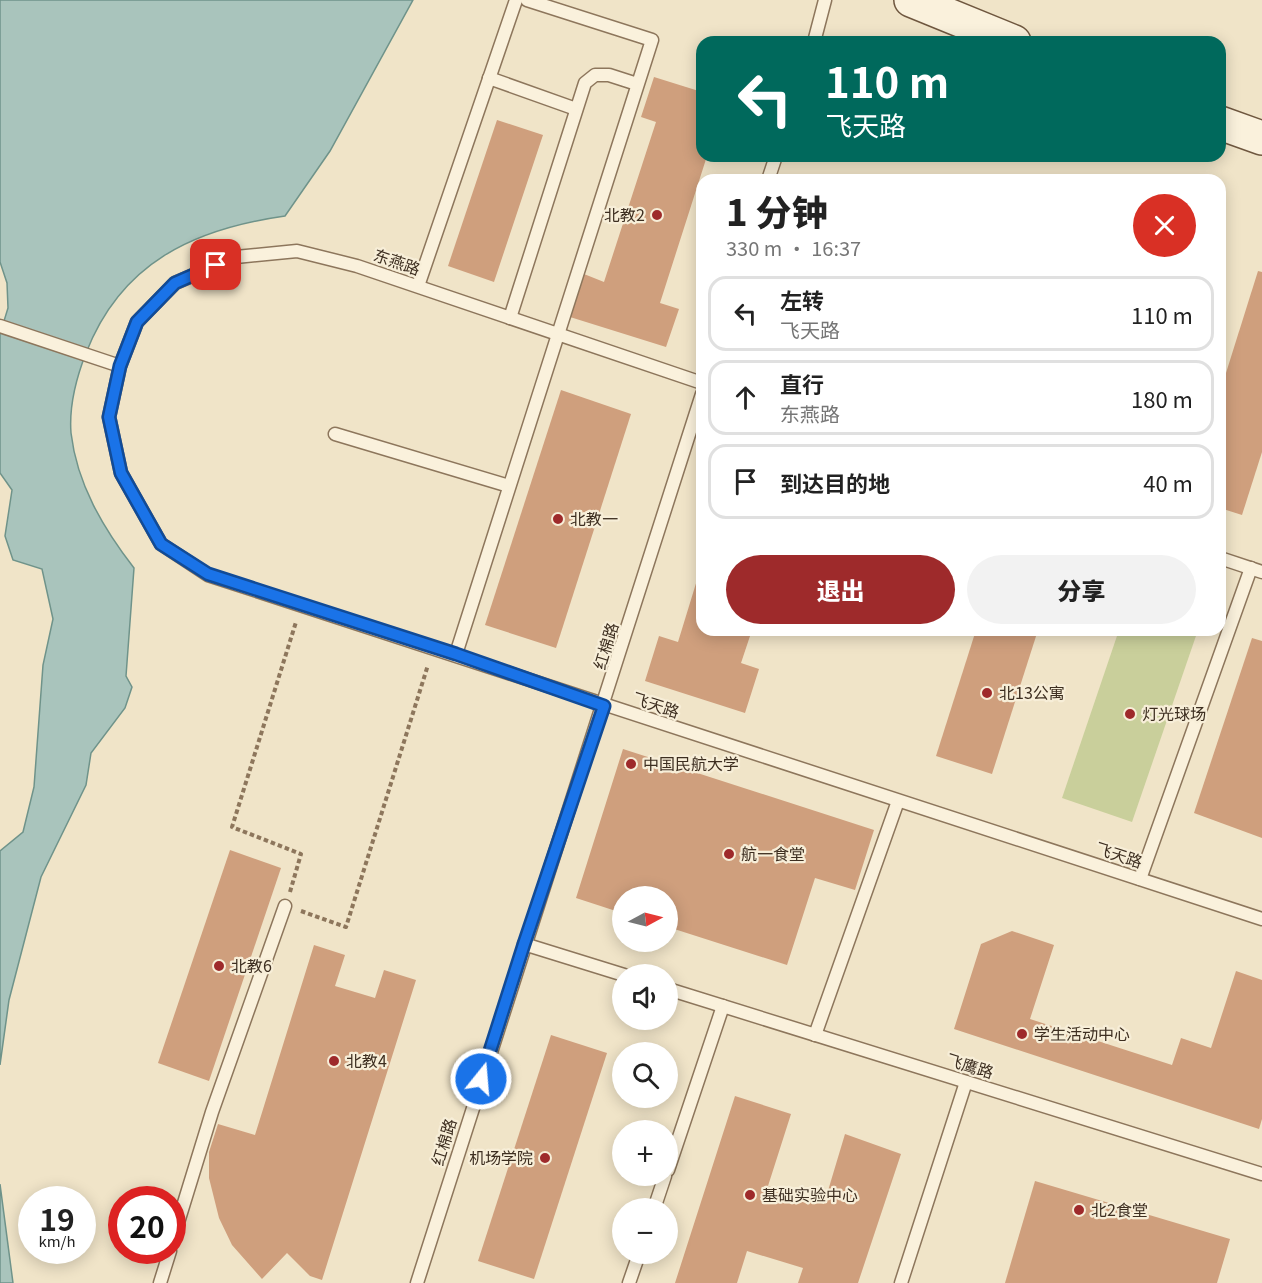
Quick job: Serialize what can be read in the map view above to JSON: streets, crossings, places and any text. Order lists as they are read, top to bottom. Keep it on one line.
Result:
{"streets":{"lane":["东燕路","红棉路","飞天路","飞鹰路"]},"crossings":[["东燕路","飞天路"],["红棉路","飞天路"]],"places":["北教2","北教一","北13公寓","灯光球场","中国民航大学","航一食堂","北教6","学生活动中心","北教4","机场学院","基础实验中心","北2食堂"],"north":"right","page":{"turn":["110 m","飞天路"],"heading":["1 分钟","330 m · 16:37"],"list":[{"name":"左转","note":"飞天路","value":"110 m"},{"name":"直行","note":"东燕路","value":"180 m"},{"name":"到达目的地","value":"40 m"}],"buttons":["退出","分享"],"map_buttons":["+","−"],"speed":"19 km/h","limit":"20"}}
